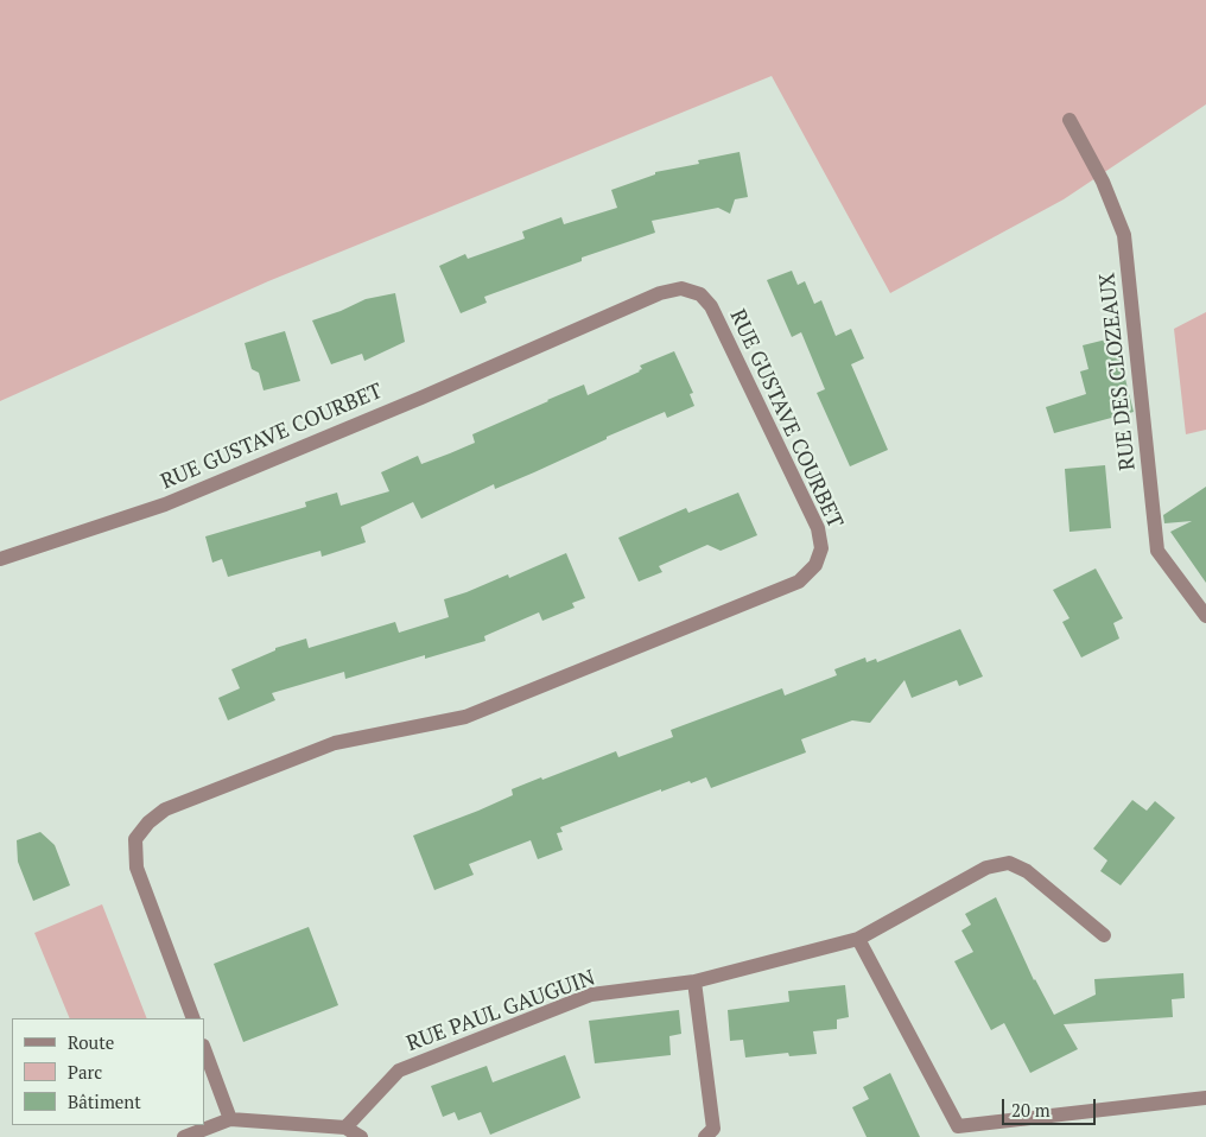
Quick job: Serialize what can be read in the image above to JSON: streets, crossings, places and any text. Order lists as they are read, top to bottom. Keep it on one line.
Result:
{"streets":{"street":["RUE DES CLOZEAUX","RUE GUSTAVE COURBET","RUE PAUL GAUGUIN"]},"legend":["Route","Parc","Bâtiment"],"scale_bar":"20 m"}
